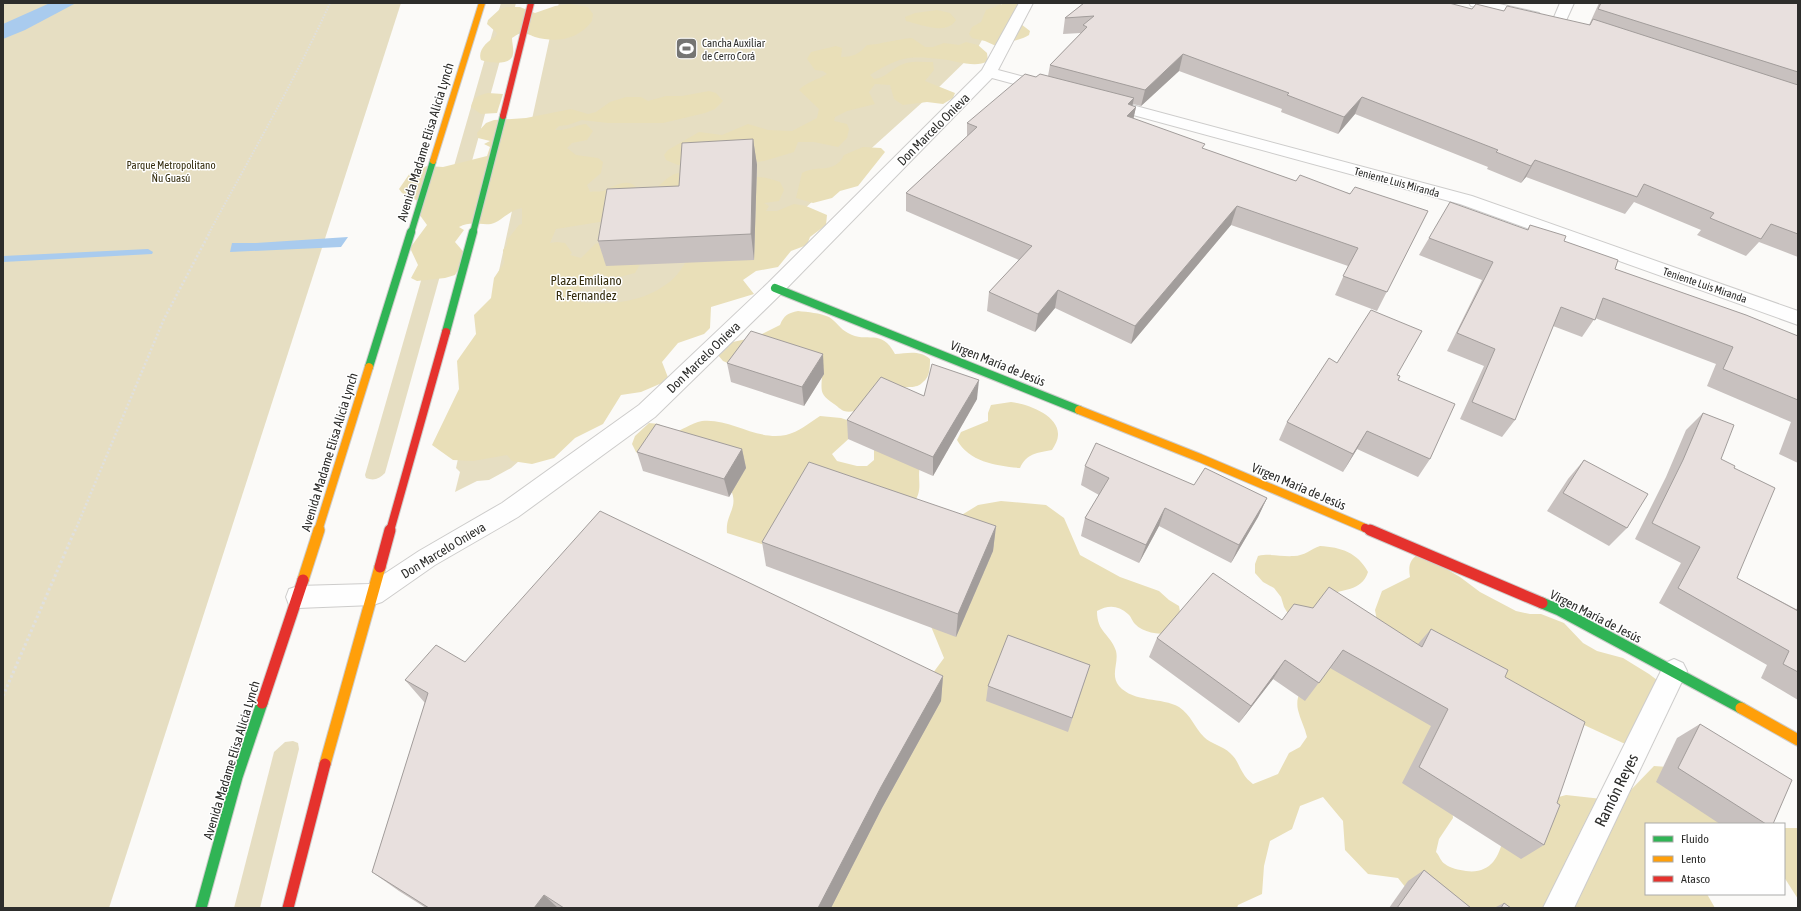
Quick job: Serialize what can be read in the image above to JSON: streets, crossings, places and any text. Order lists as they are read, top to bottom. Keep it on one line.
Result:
{"streets":{"main road":["Avenida Madame Elisa Alicia Lynch","Virgen María de Jesús"],"street":["Don Marcelo Onieva","Teniente Luis Miranda","Ramón Reyes"]},"crossings":[["Don Marcelo Onieva","Virgen María de Jesús"],["Virgen María de Jesús","Ramón Reyes"]],"parks":["Parque Metropolitano Ñu Guasú","Plaza Emiliano R. Fernandez"],"places":{"sports":["Cancha Auxiliar de Cerro Corá"]},"legend":["Fluido","Lento","Atasco"]}
